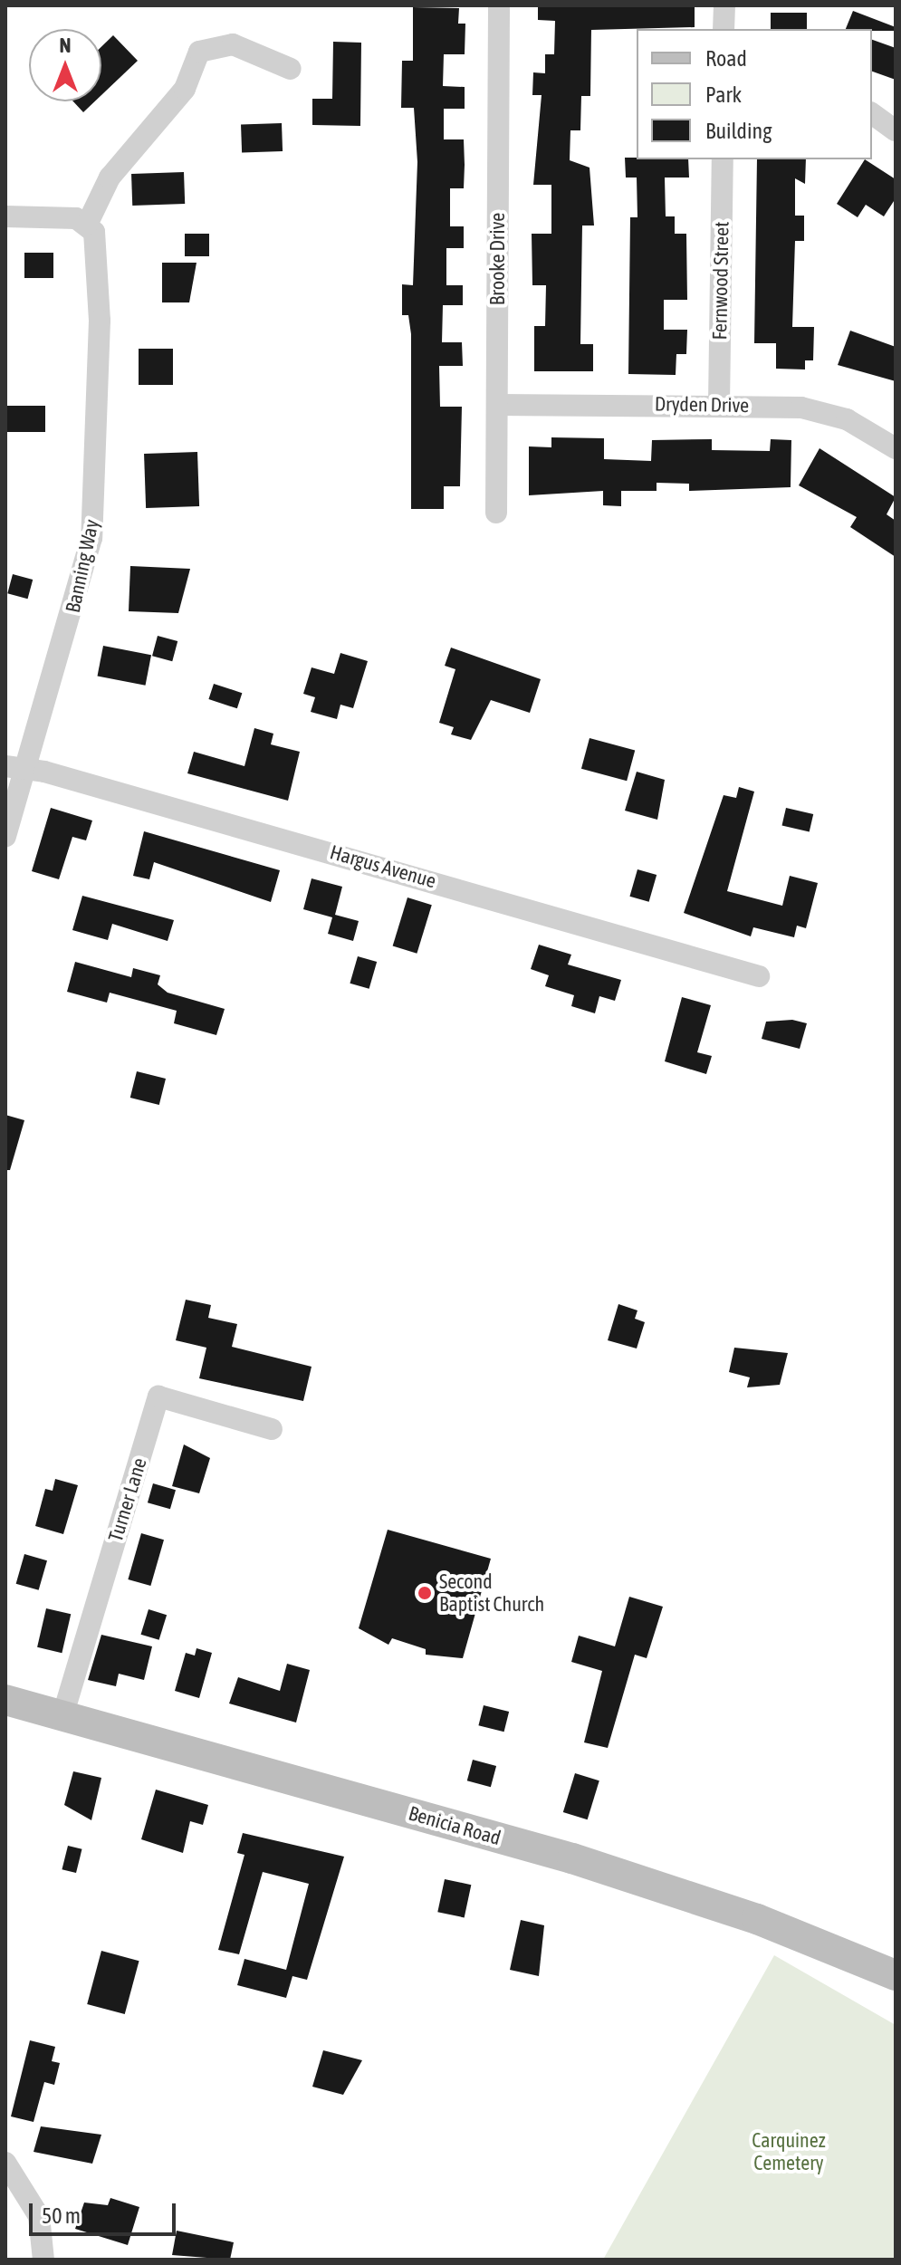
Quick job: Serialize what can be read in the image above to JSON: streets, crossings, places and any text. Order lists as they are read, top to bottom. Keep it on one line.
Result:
{"streets":{"main road":["Benicia Road"],"street":["Brooke Drive","Fernwood Street","Dryden Drive","Banning Way","Hargus Avenue","Turner Lane"]},"crossings":[["Brooke Drive","Dryden Drive"],["Fernwood Street","Dryden Drive"],["Banning Way","Hargus Avenue"],["Turner Lane","Benicia Road"]],"parks":["Carquinez Cemetery"],"places":["Second Baptist Church"],"legend":["Road","Park","Building"],"scale_bar":"50 m","north":"top"}
